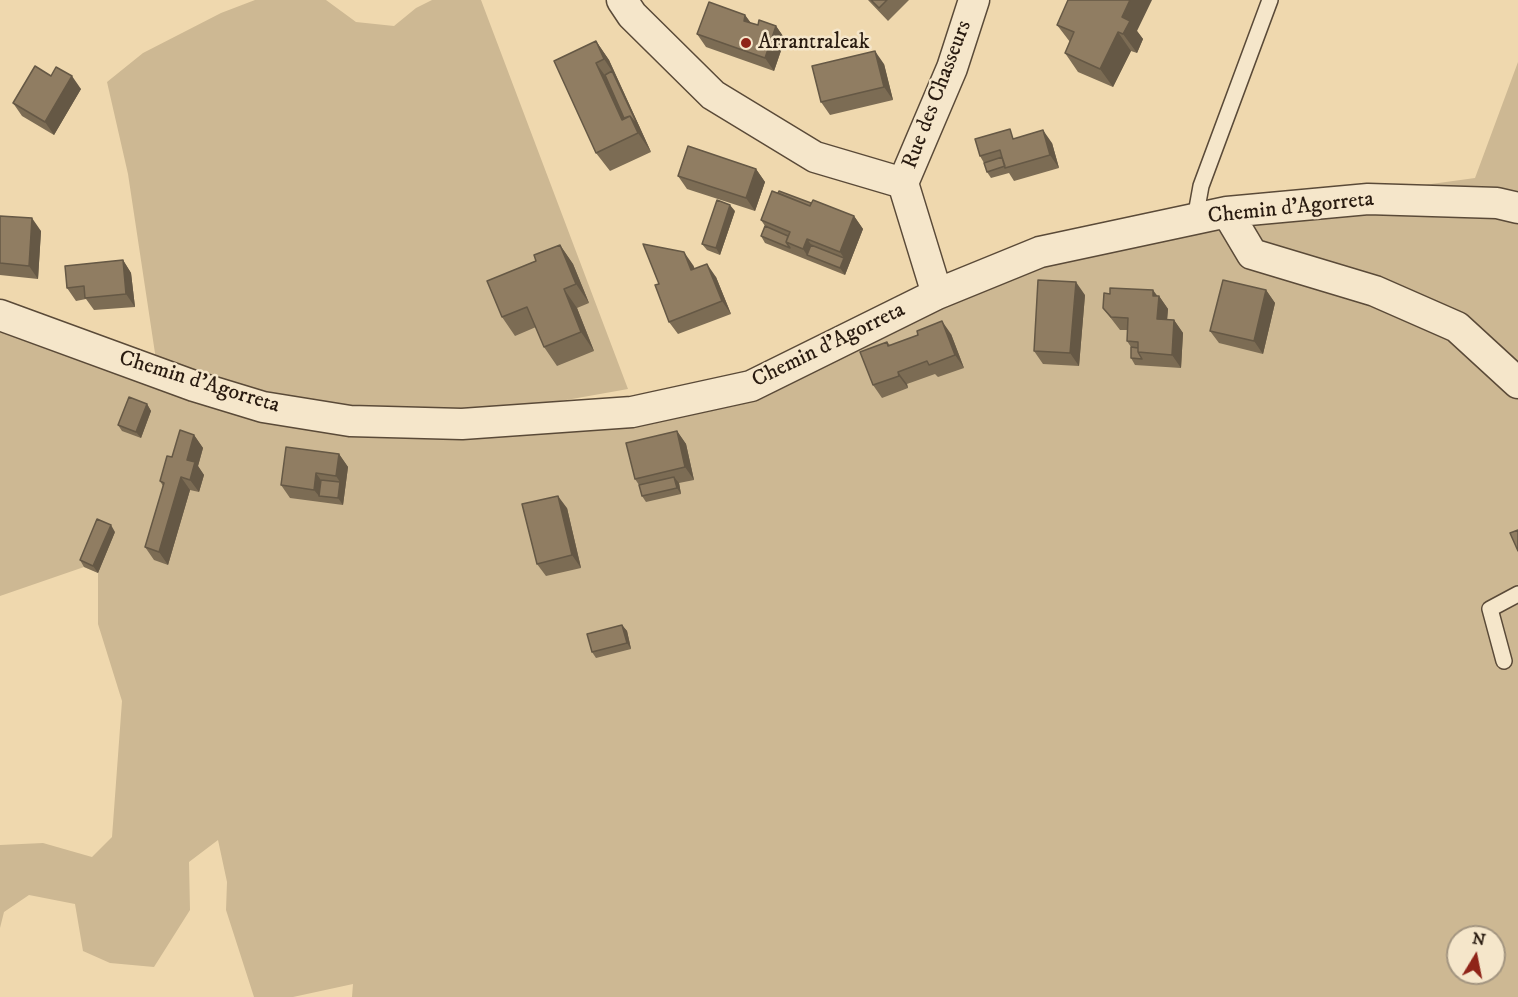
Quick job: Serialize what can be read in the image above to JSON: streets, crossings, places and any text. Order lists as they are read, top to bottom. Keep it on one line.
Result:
{"streets":{"street":["Rue des Chasseurs","Chemin d'Agorreta"]},"crossings":[["Rue des Chasseurs","Chemin d'Agorreta"]],"places":["Arrantraleak"],"north":"top"}
